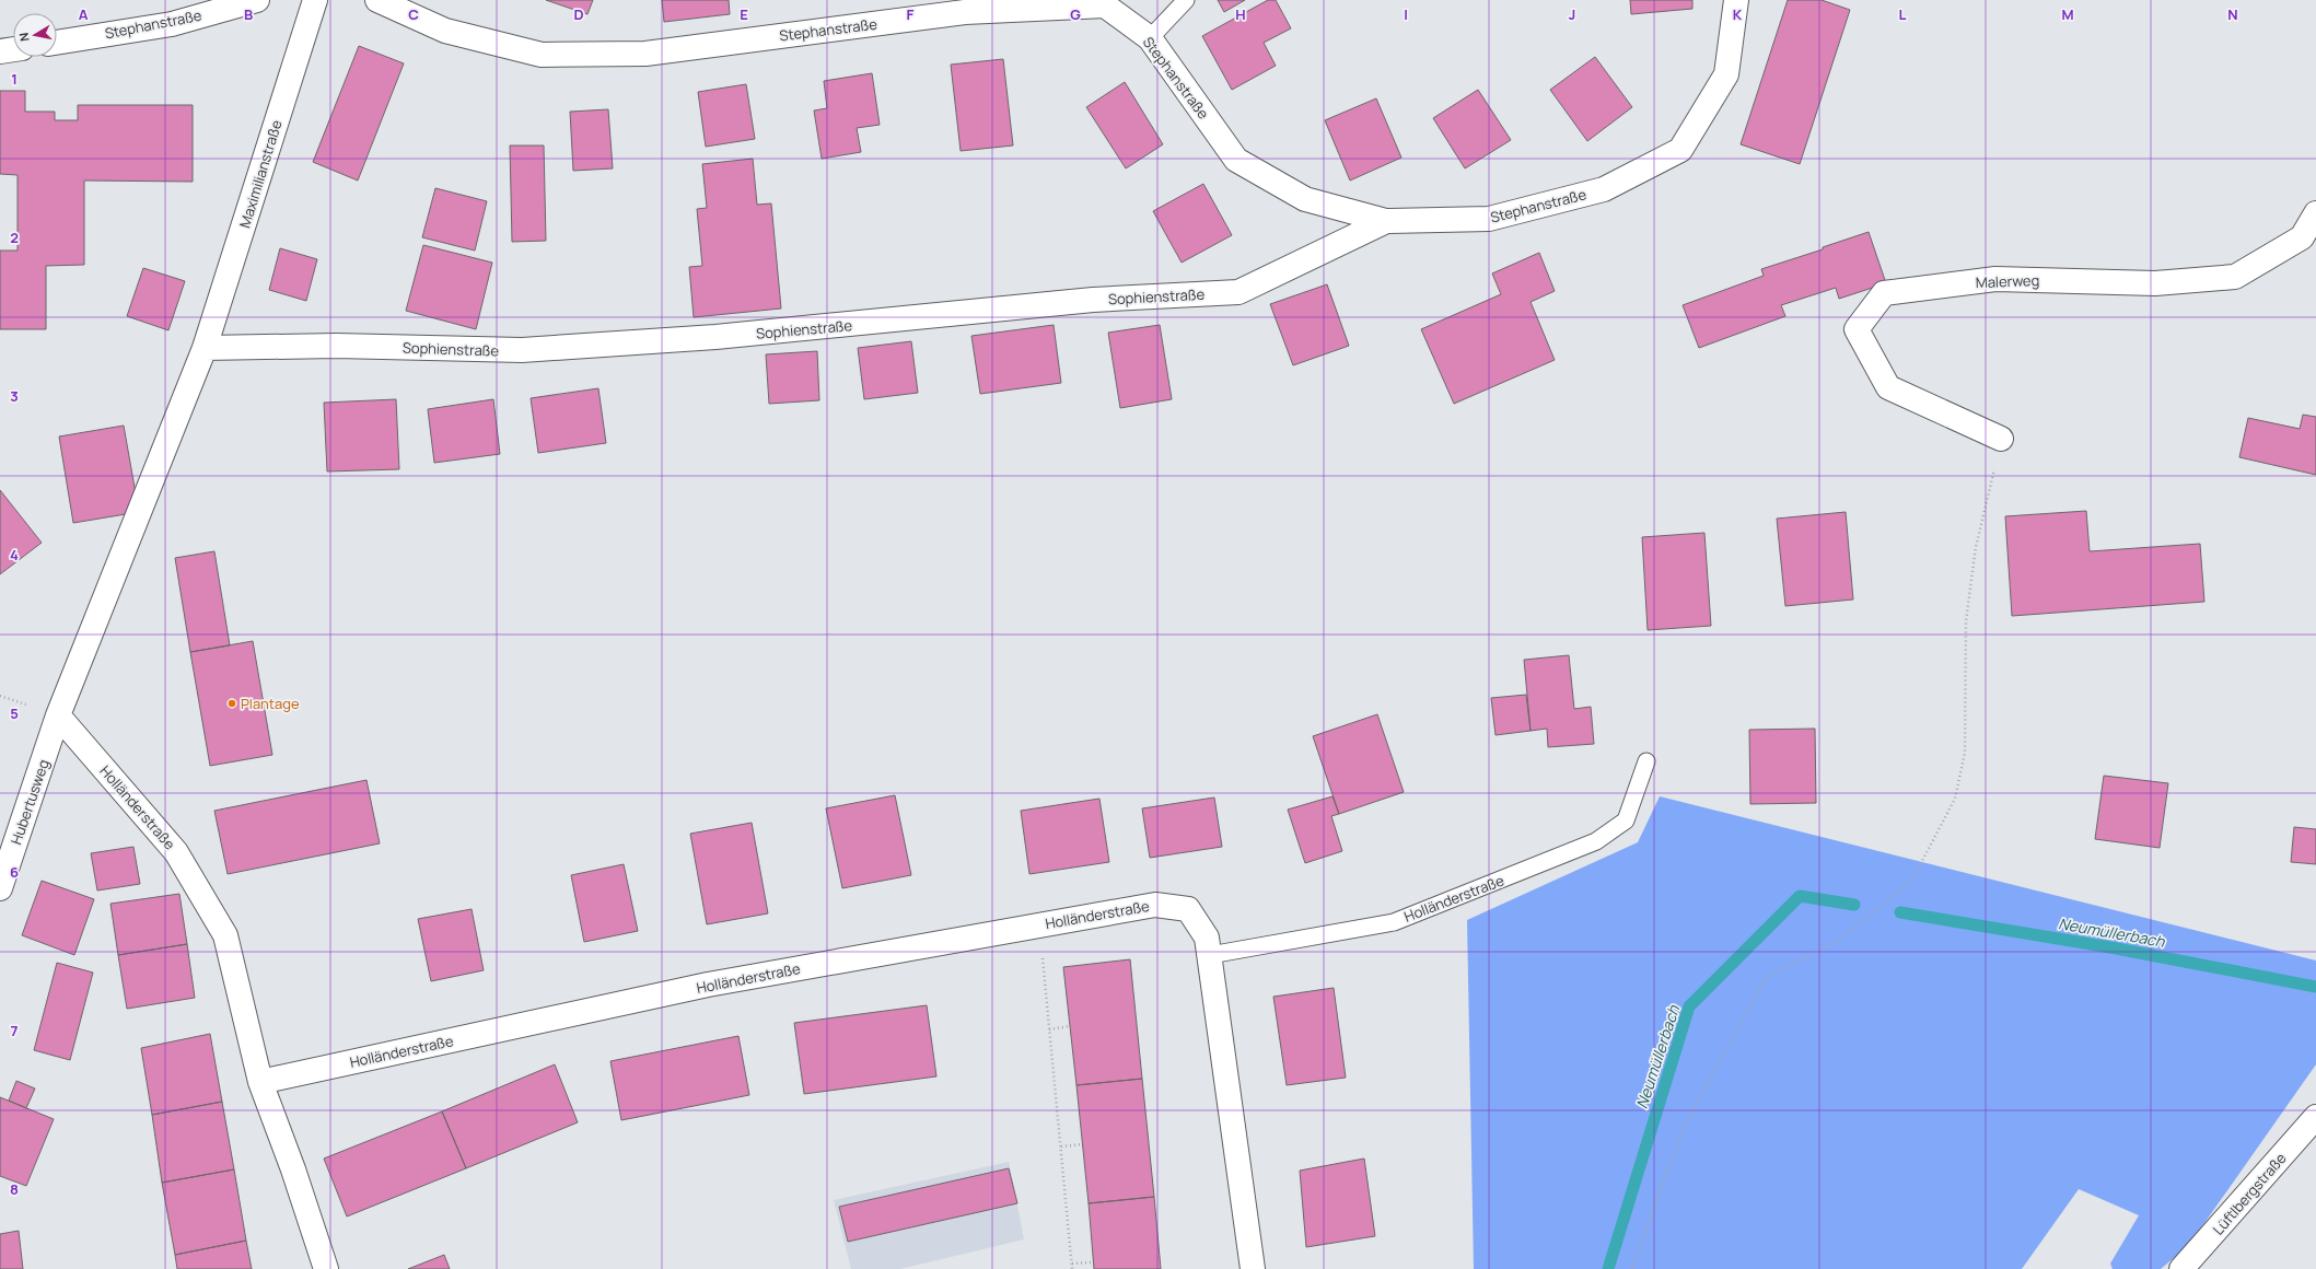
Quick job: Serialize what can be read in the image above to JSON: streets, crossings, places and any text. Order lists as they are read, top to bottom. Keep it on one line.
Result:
{"streets":{"street":["Stephanstraße","Maximilianstraße","Malerweg","Sophienstraße","Hubertusweg","Holländerstraße","Lüftlbergstraße"]},"crossings":[["Stephanstraße","Sophienstraße"],["Maximilianstraße","Sophienstraße"],["Hubertusweg","Holländerstraße"]],"water":["Neumüllerbach"],"places":["Plantage"],"north":"left","grid":{"columns":["A","B","C","D","E","F","G","H","I","J","K","L","M","N"],"rows":["1","2","3","4","5","6","7","8"]}}
